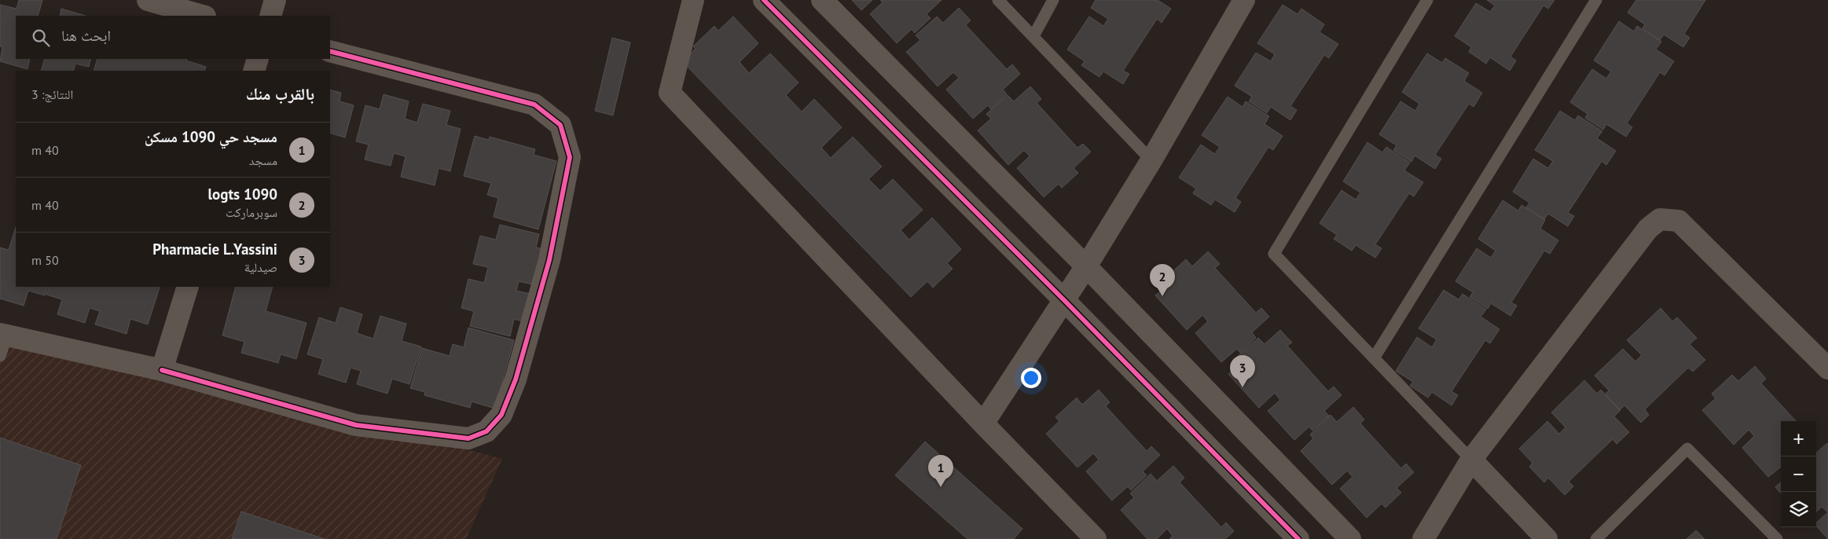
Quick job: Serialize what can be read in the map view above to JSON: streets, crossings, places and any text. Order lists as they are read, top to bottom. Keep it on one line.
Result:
{"page":{"search":"ابحث هنا","heading":["بالقرب منك","النتائج: 3"],"list":[{"mark":"1","name":"مسجد حي 1090 مسكن","note":"مسجد","value":"40 m"},{"mark":"2","name":"1090 logts","note":"سوبرماركت","value":"40 m"},{"mark":"3","name":"Pharmacie L.Yassini","note":"صيدلية","value":"50 m"}],"pins":["2","3","1"],"map_buttons":["+","−"]}}
